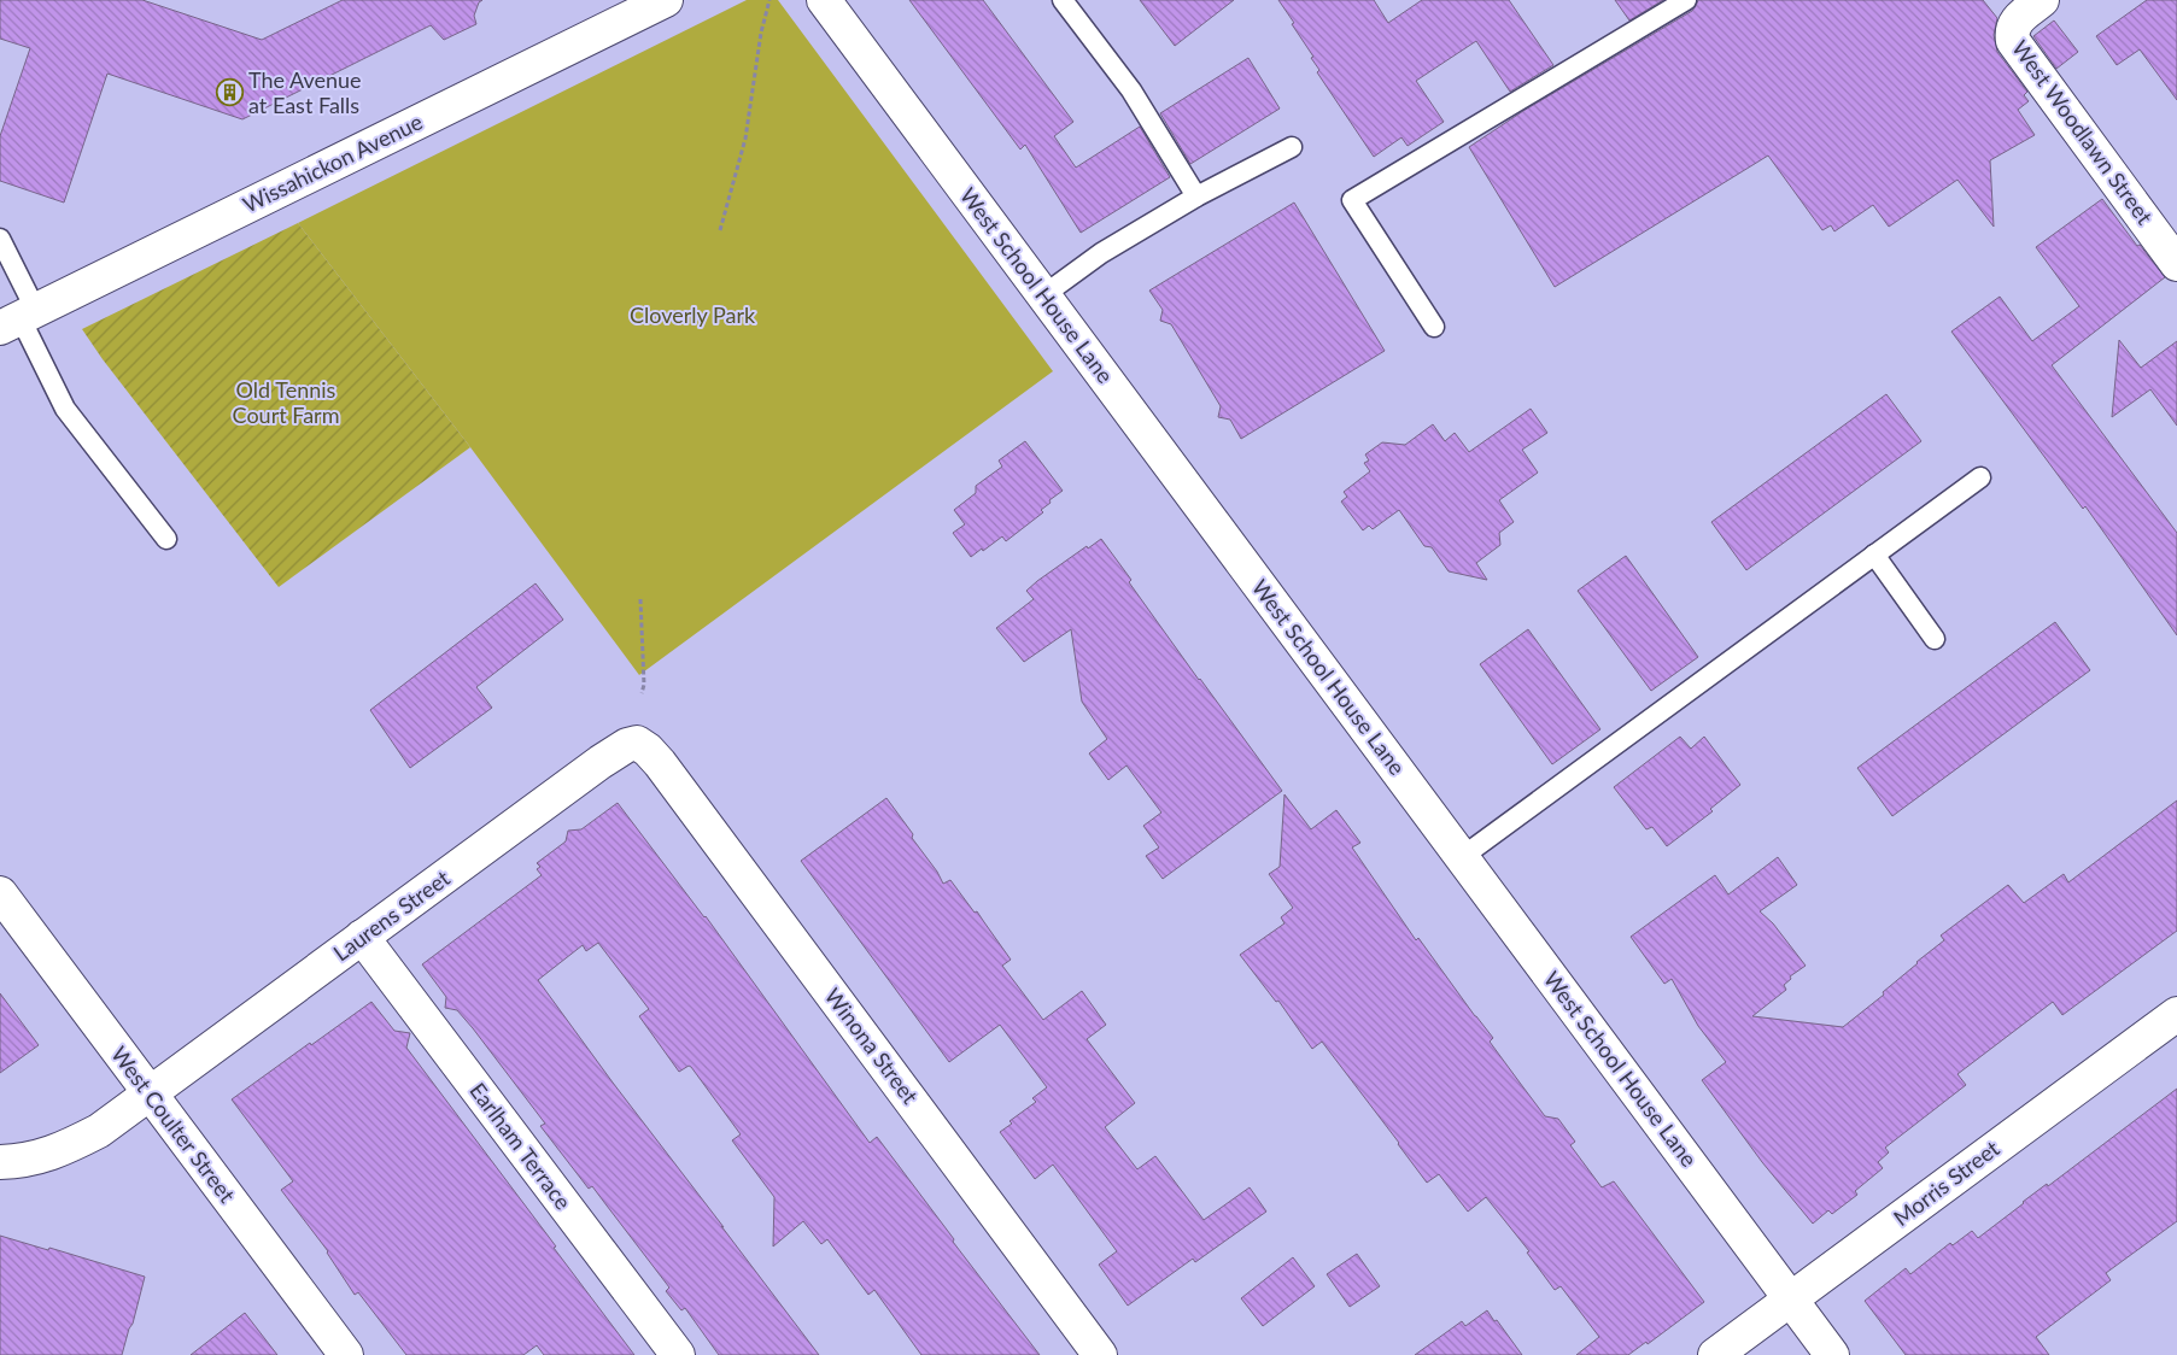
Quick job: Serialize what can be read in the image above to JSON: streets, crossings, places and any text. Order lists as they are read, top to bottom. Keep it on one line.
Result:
{"streets":{"street":["West Woodlawn Street","Wissahickon Avenue","West School House Lane","Laurens Street","Winona Street","West Coulter Street","Earlham Terrace","Morris Street"]},"crossings":[["West School House Lane","Morris Street"],["Laurens Street","Winona Street"],["Laurens Street","West Coulter Street"],["Laurens Street","Earlham Terrace"]],"parks":["Cloverly Park","Old Tennis Court Farm"],"places":{"building":["The Avenue at East Falls"]}}
